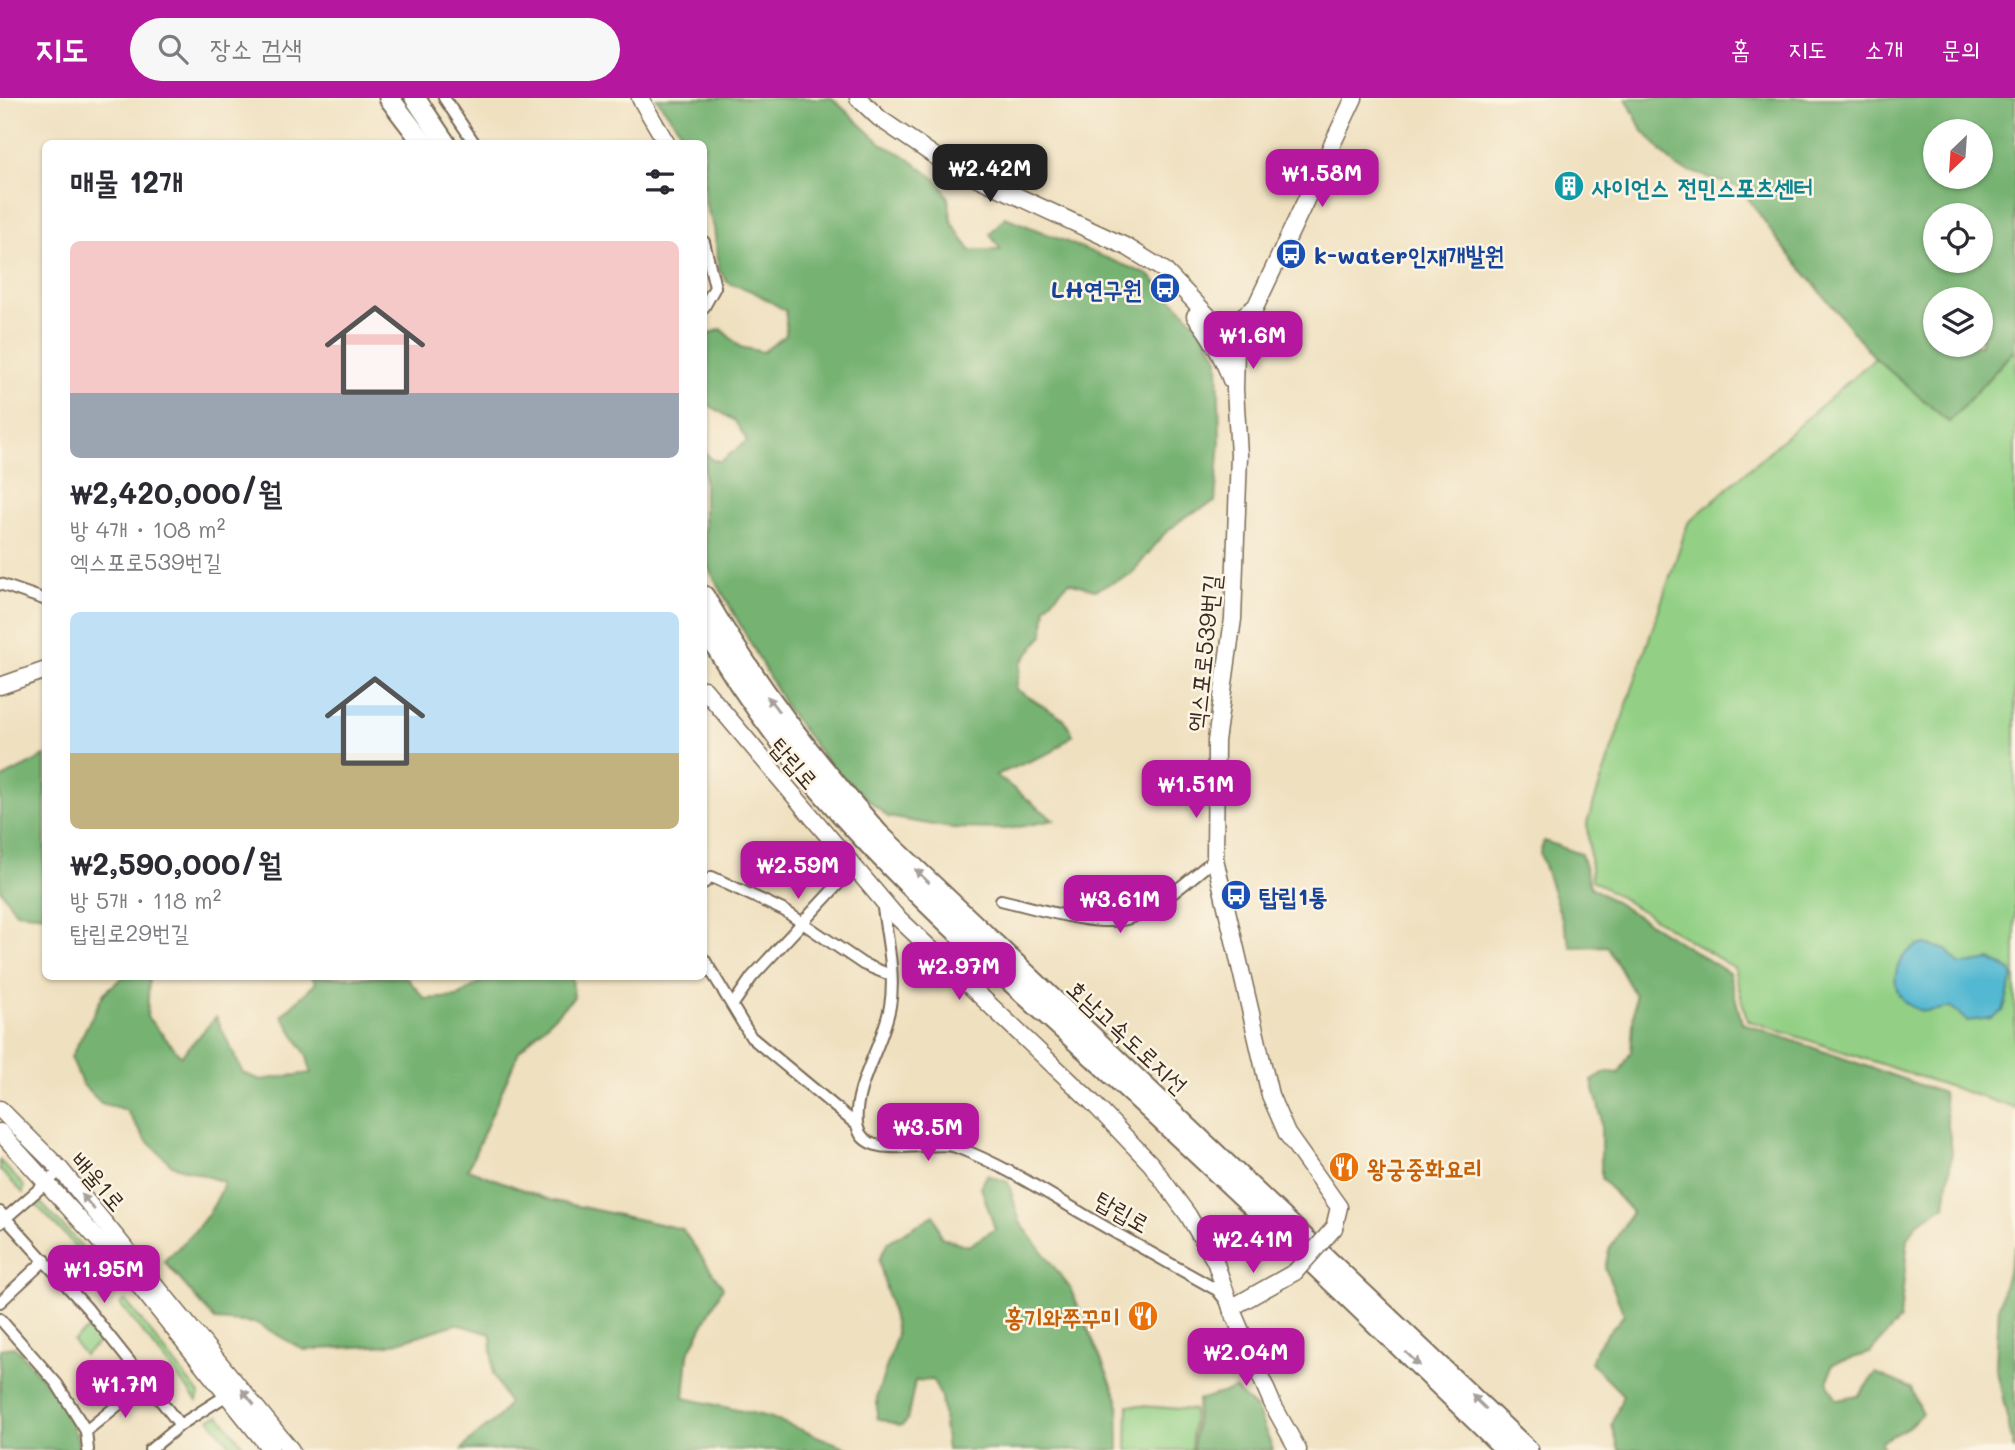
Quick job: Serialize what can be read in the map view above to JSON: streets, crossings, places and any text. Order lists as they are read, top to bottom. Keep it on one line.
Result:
{"streets":{"highway":["호남고속도로지선"],"main road":["엑스포로539번길","탑립로","배울1로"]},"crossings":[["엑스포로539번길","탑립로"]],"places":{"building":["사이언스 전민스포츠센터"],"bus stop":["k-water인재개발원","LH연구원","탑립1통"],"restaurant":["왕궁중화요리","홍기와쭈꾸미"]},"north":"bottom left","page":{"header":"지도","search":"장소 검색","nav":["홈","지도","소개","문의"],"heading":"매물 12개","price":["₩2.42M","₩1.58M","₩1.6M","₩1.51M","₩2.59M","₩3.61M","₩2.97M","₩3.5M","₩2.41M","₩1.95M","₩2.04M","₩1.7M"],"list":[{"name":"₩2,420,000/월","note":"방 4개 · 108 m² · 엑스포로539번길"},{"name":"₩2,590,000/월","note":"방 5개 · 118 m² · 탑립로29번길"}]}}
